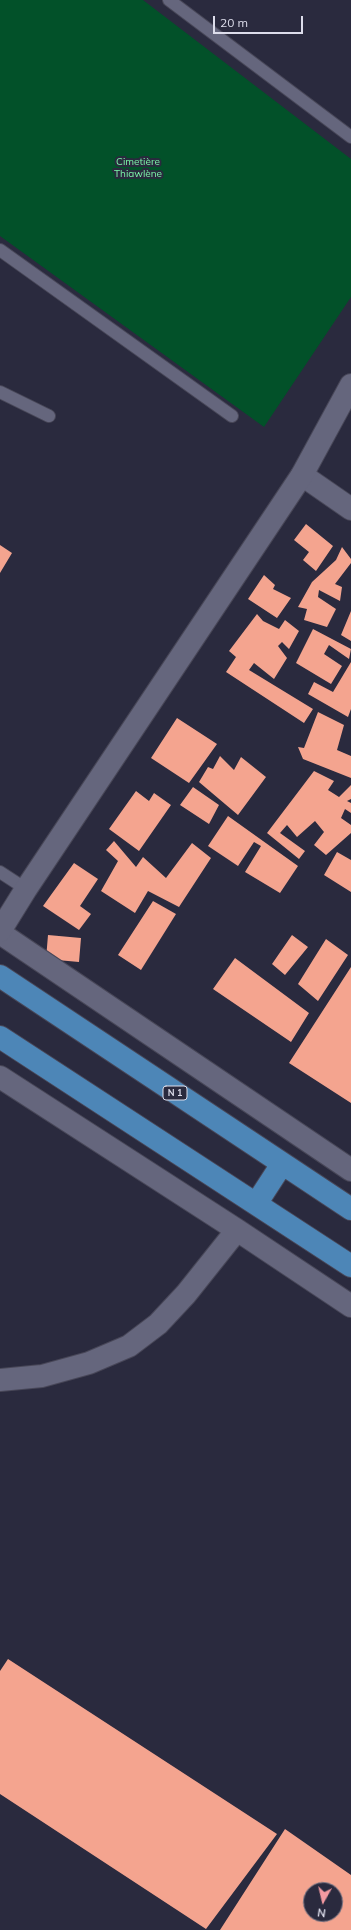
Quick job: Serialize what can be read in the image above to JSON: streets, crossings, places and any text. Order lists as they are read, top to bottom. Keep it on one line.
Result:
{"streets":{"highway":["N 1"]},"parks":["Cimetière Thiawlène"],"scale_bar":"20 m","north":"bottom"}
